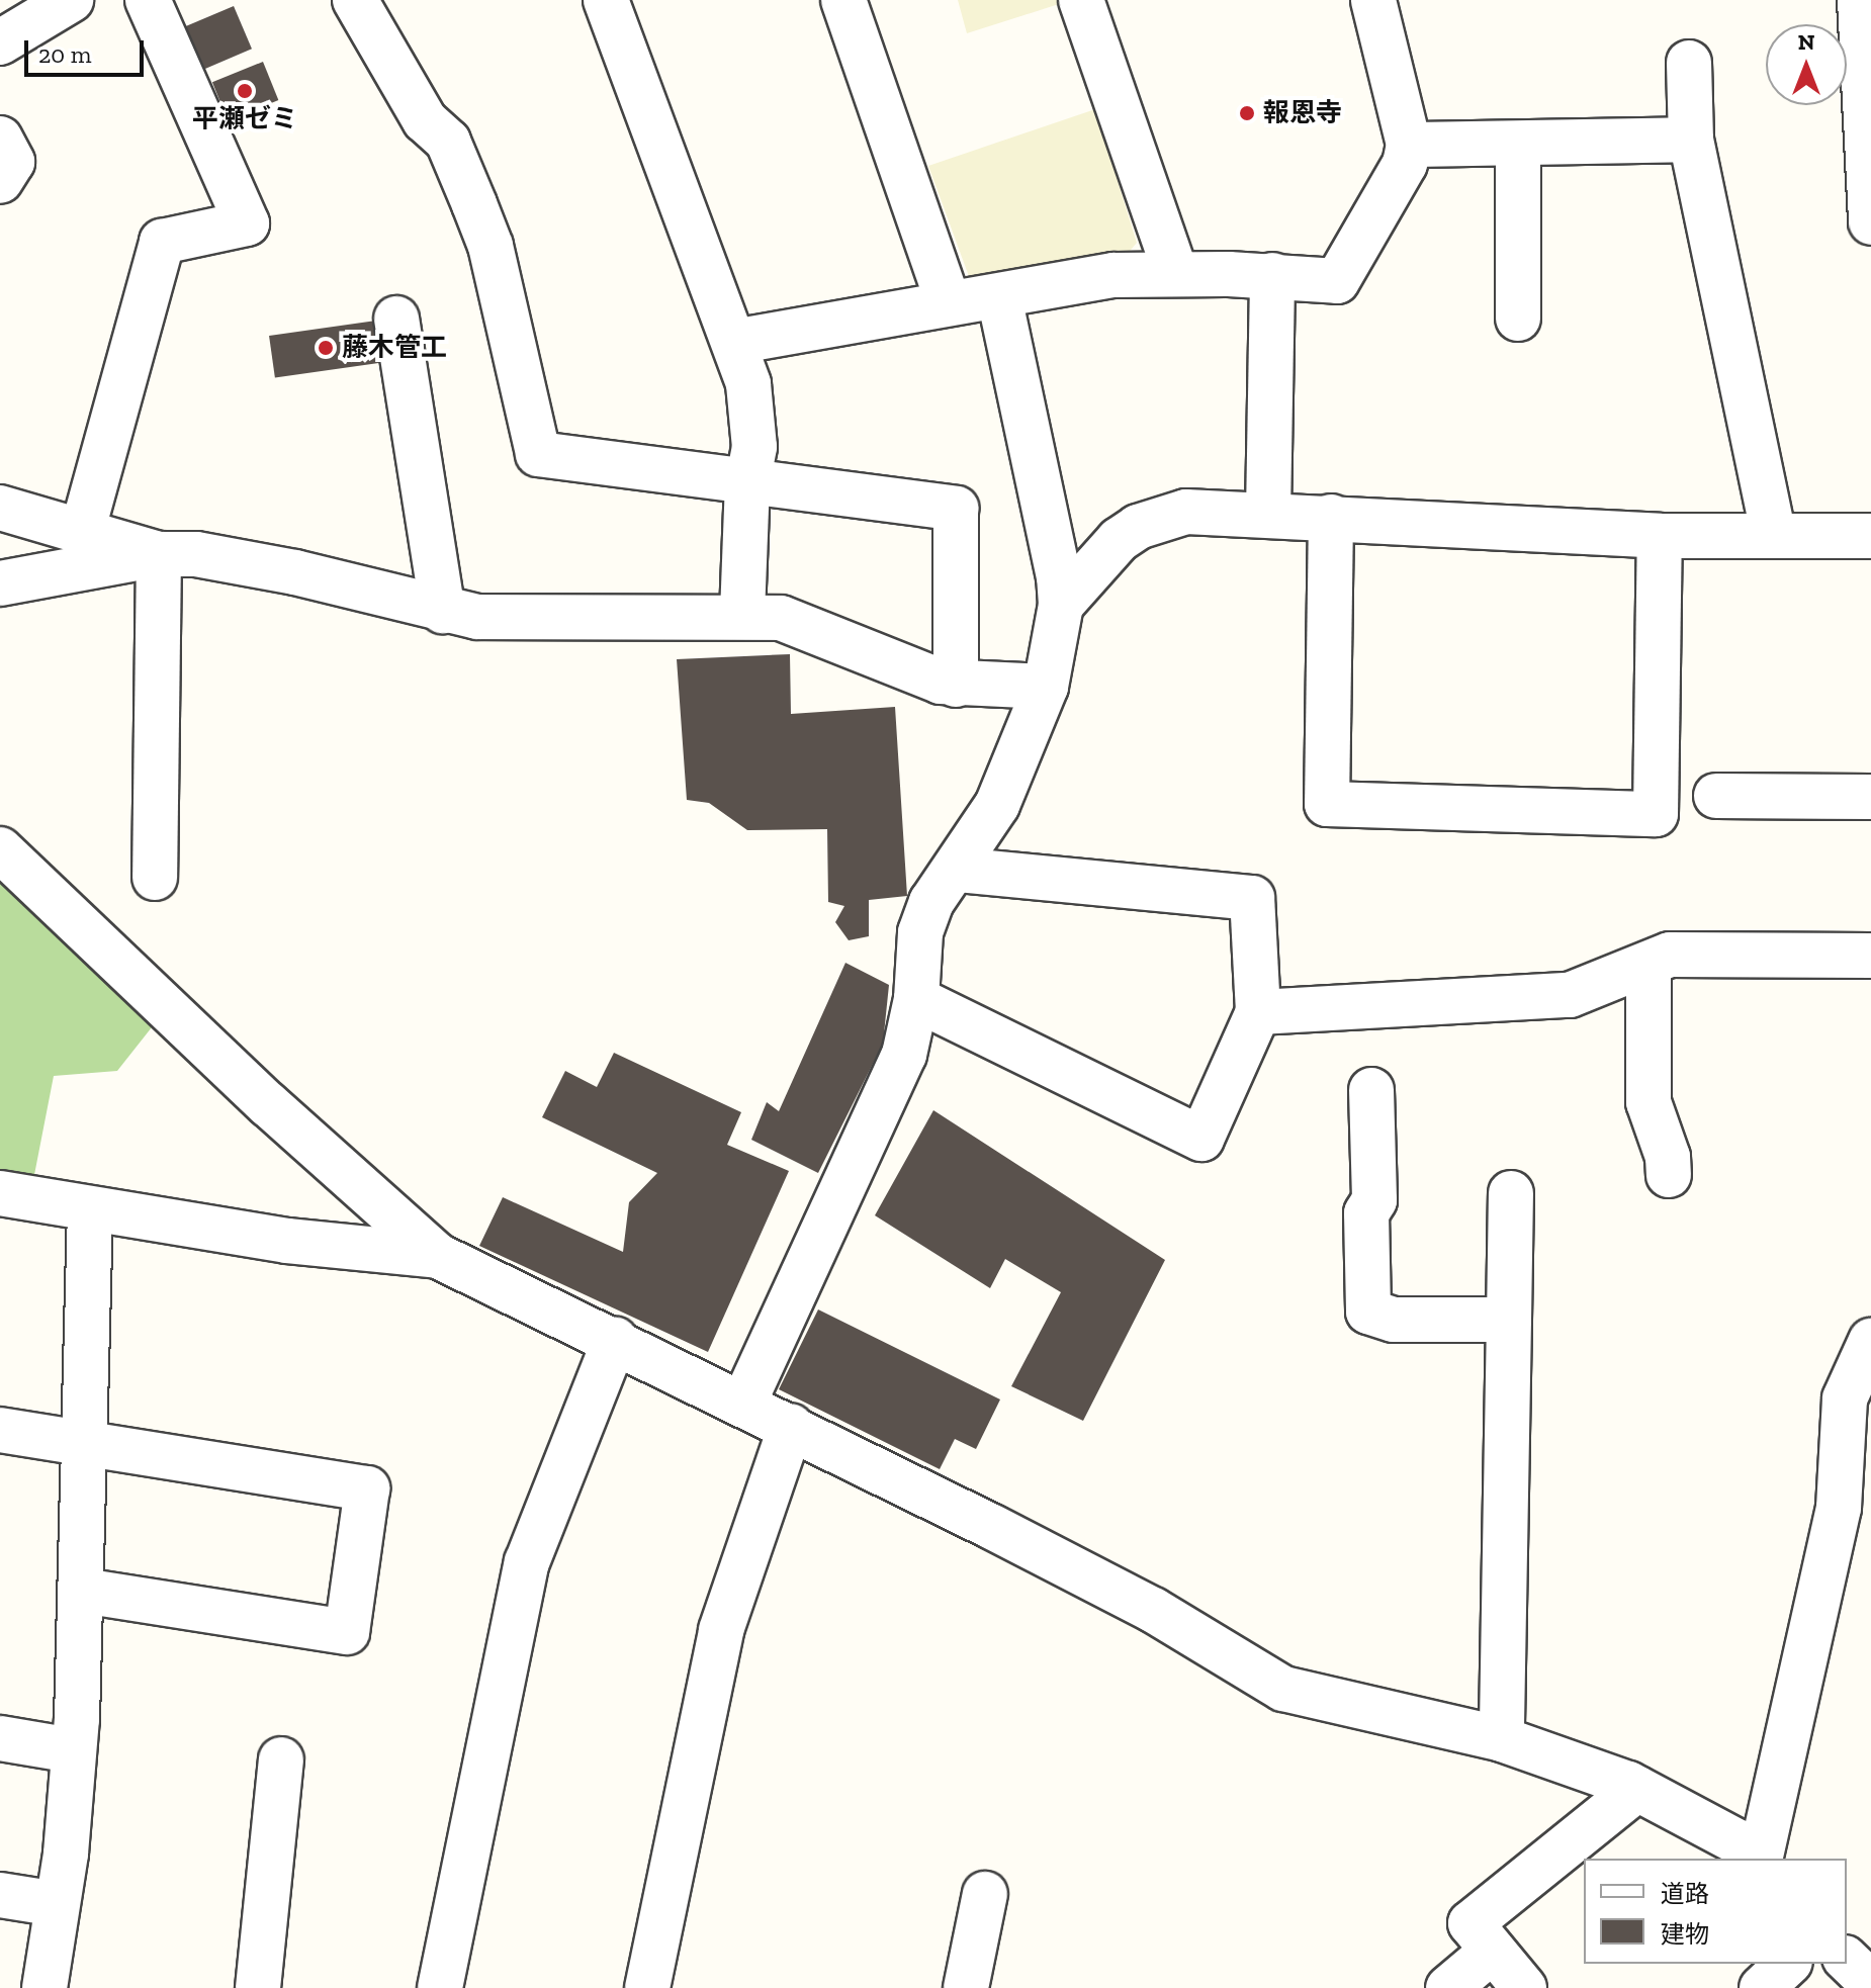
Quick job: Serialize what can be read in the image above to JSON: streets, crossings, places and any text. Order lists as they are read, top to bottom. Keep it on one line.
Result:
{"places":["平瀬ゼミ","報恩寺","藤木管工"],"legend":["道路","建物"],"scale_bar":"20 m","north":"top"}
